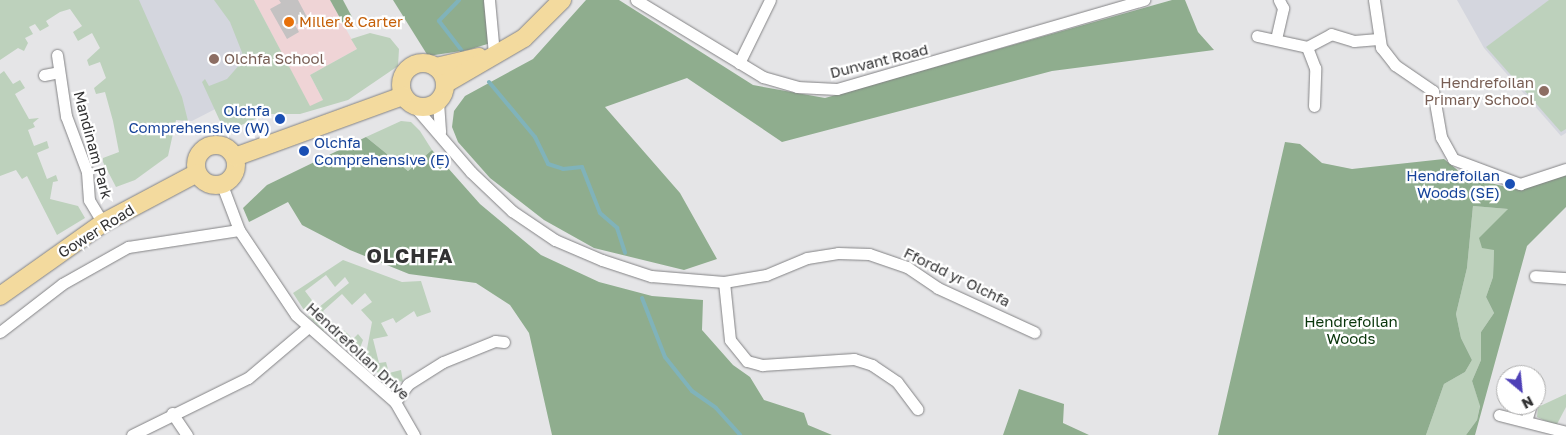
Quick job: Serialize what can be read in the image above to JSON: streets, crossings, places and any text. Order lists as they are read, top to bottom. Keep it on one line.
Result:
{"streets":{"main road":["Gower Road"],"street":["Dunvant Road","Mandinam Park","Ffordd yr Olchfa","Hendrefoilan Drive"]},"crossings":[["Mandinam Park","Gower Road"],["Gower Road","Hendrefoilan Drive"]],"districts":["OLCHFA"],"parks":["Hendrefoilan Woods"],"places":["Miller & Carter","Olchfa School","Hendrefoilan Primary School","Olchfa Comprehensive (W)","Olchfa Comprehensive (E)","Hendrefoilan Woods (SE)"],"north":"bottom right"}
